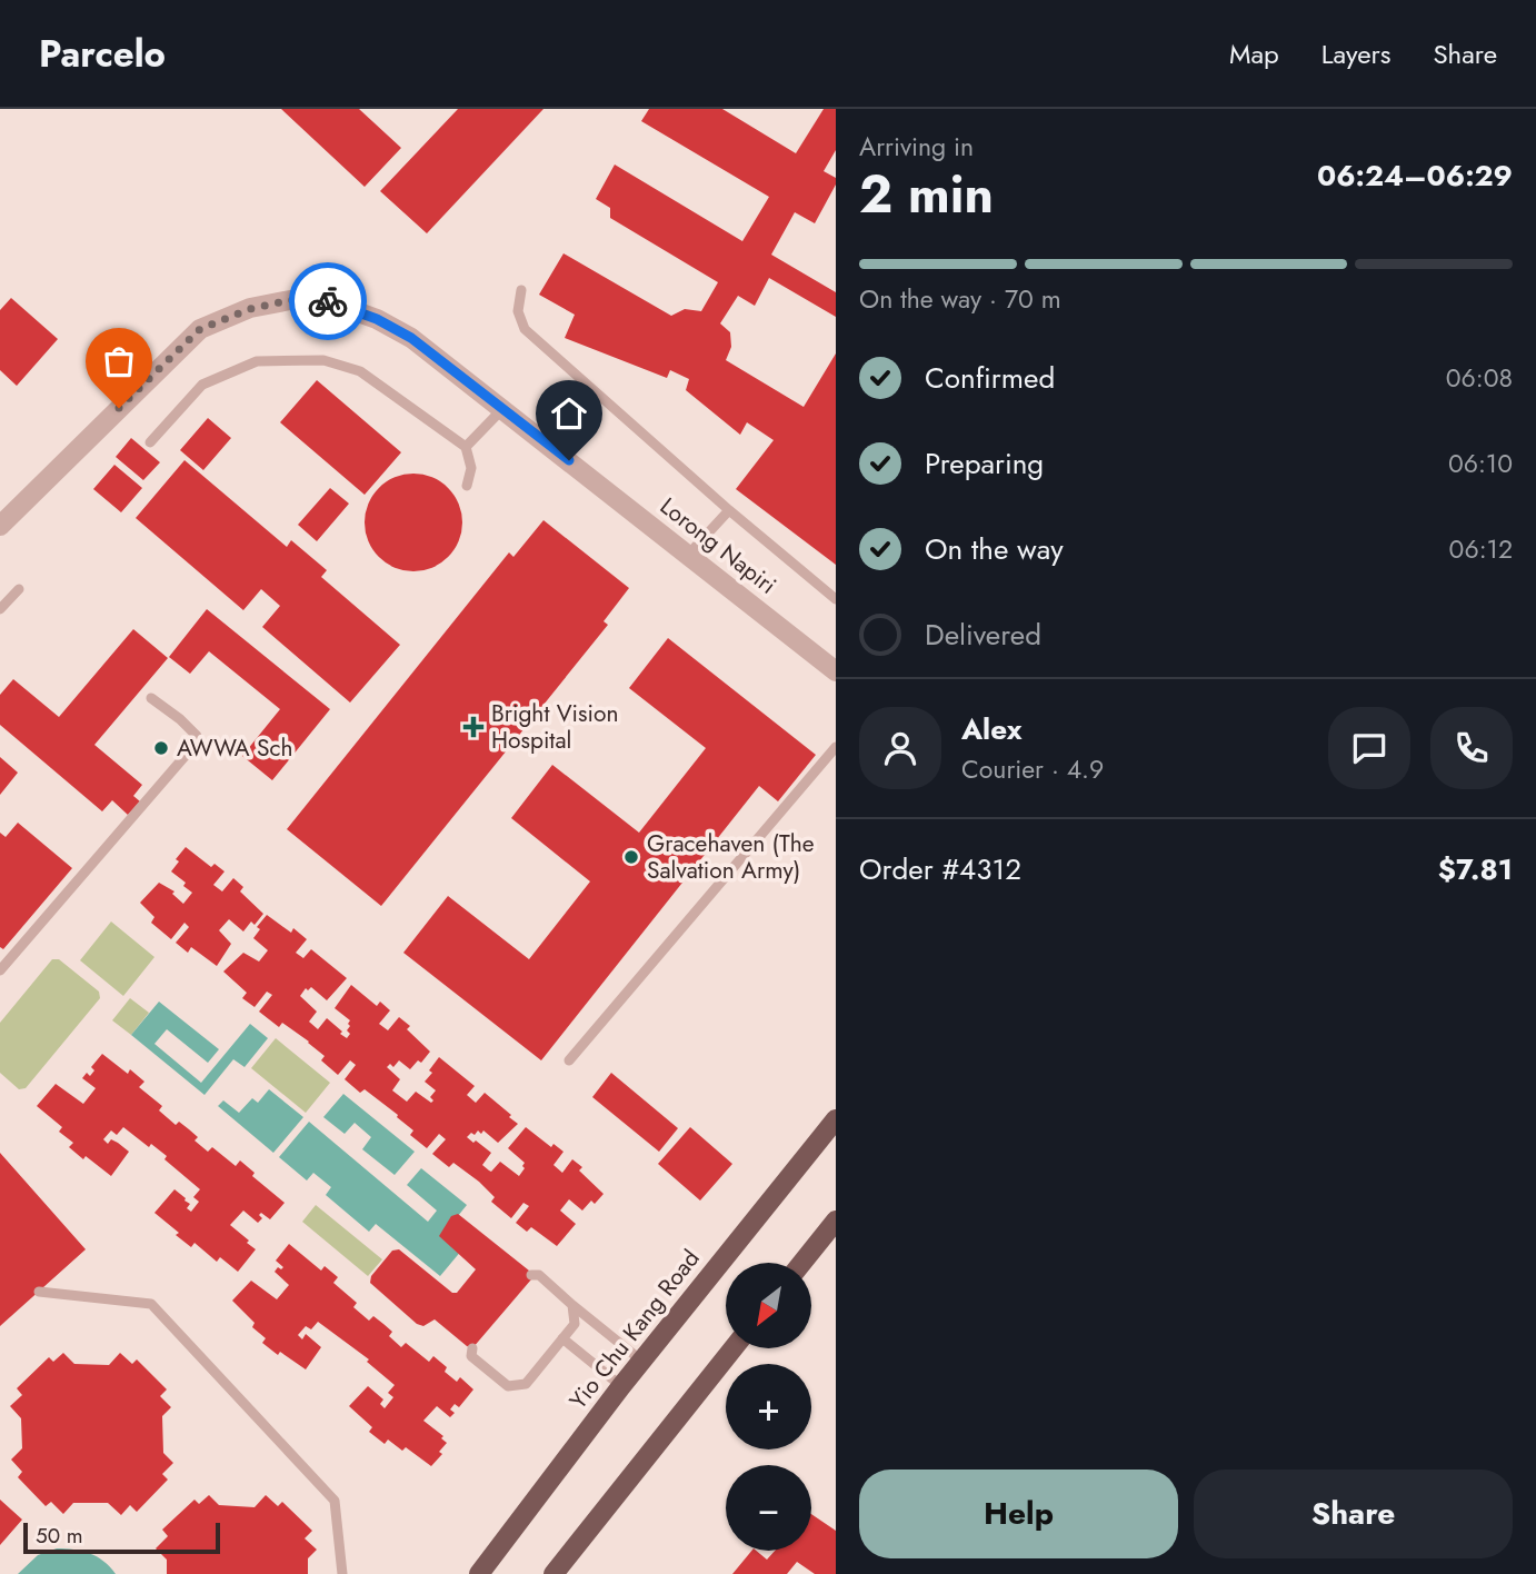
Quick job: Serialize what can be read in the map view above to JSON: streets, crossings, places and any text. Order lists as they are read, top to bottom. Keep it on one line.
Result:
{"streets":{"main road":["Yio Chu Kang Road"],"street":["Lorong Napiri"]},"places":{"health":["Bright Vision Hospital"],"other":["AWWA Sch","Gracehaven (The Salvation Army)"]},"scale_bar":"50 m","north":"bottom left","page":{"header":"Parcelo","nav":["Map","Layers","Share"],"heading":["2 min","Arriving in","06:24–06:29"],"panel":["Alex","Courier · 4.9","Order #4312","$7.81"],"bar":"On the way · 70 m","list":[["Confirmed","06:08"],["Preparing","06:10"],["On the way","06:12"],"Delivered"],"map_buttons":["+","−"],"buttons":["Help","Share"],"scale":"50 m"}}
